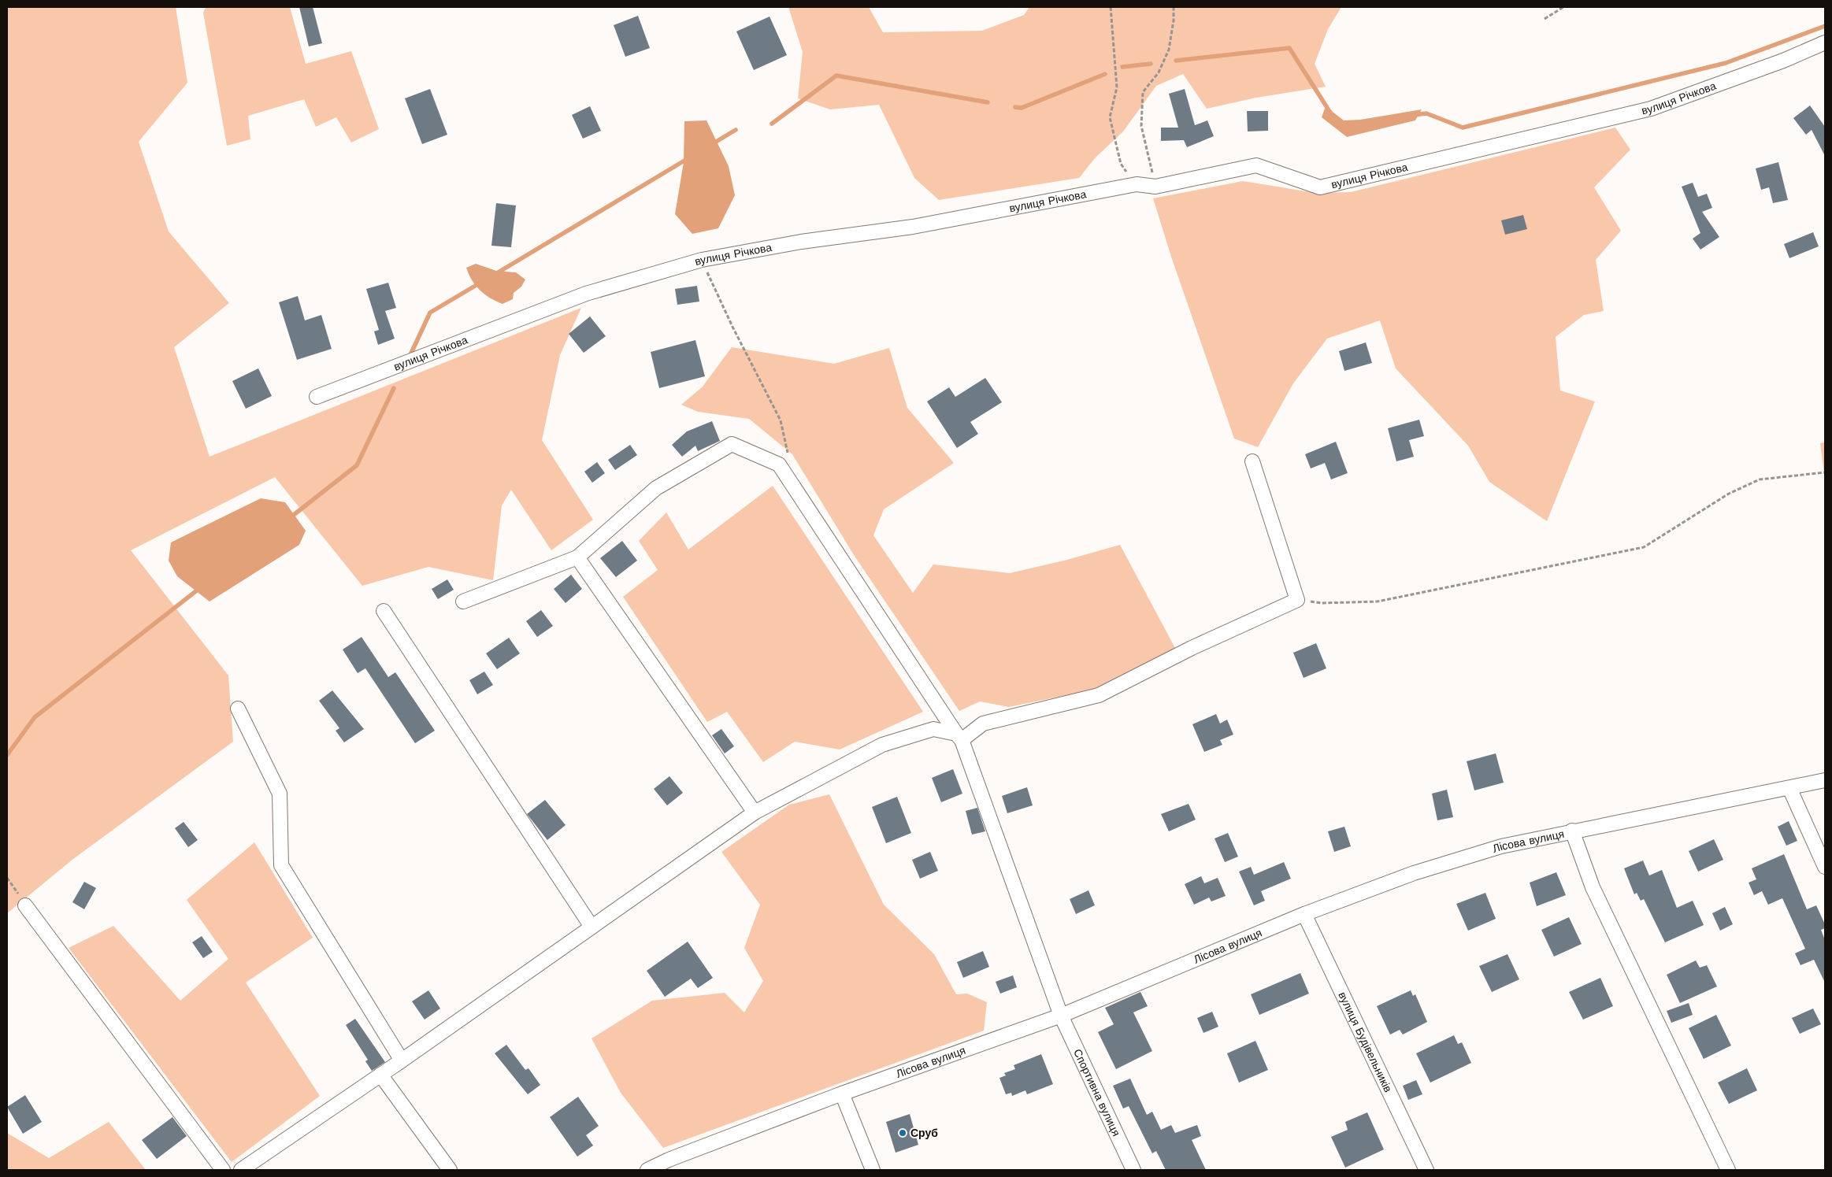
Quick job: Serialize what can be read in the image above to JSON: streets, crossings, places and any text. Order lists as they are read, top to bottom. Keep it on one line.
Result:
{"streets":{"street":["вулиця Річкова","Лісова вулиця","вулиця Будівельників","Спортивна вулиця"]},"crossings":[["Лісова вулиця","вулиця Будівельників"],["Лісова вулиця","Спортивна вулиця"]],"places":["Сруб"]}
